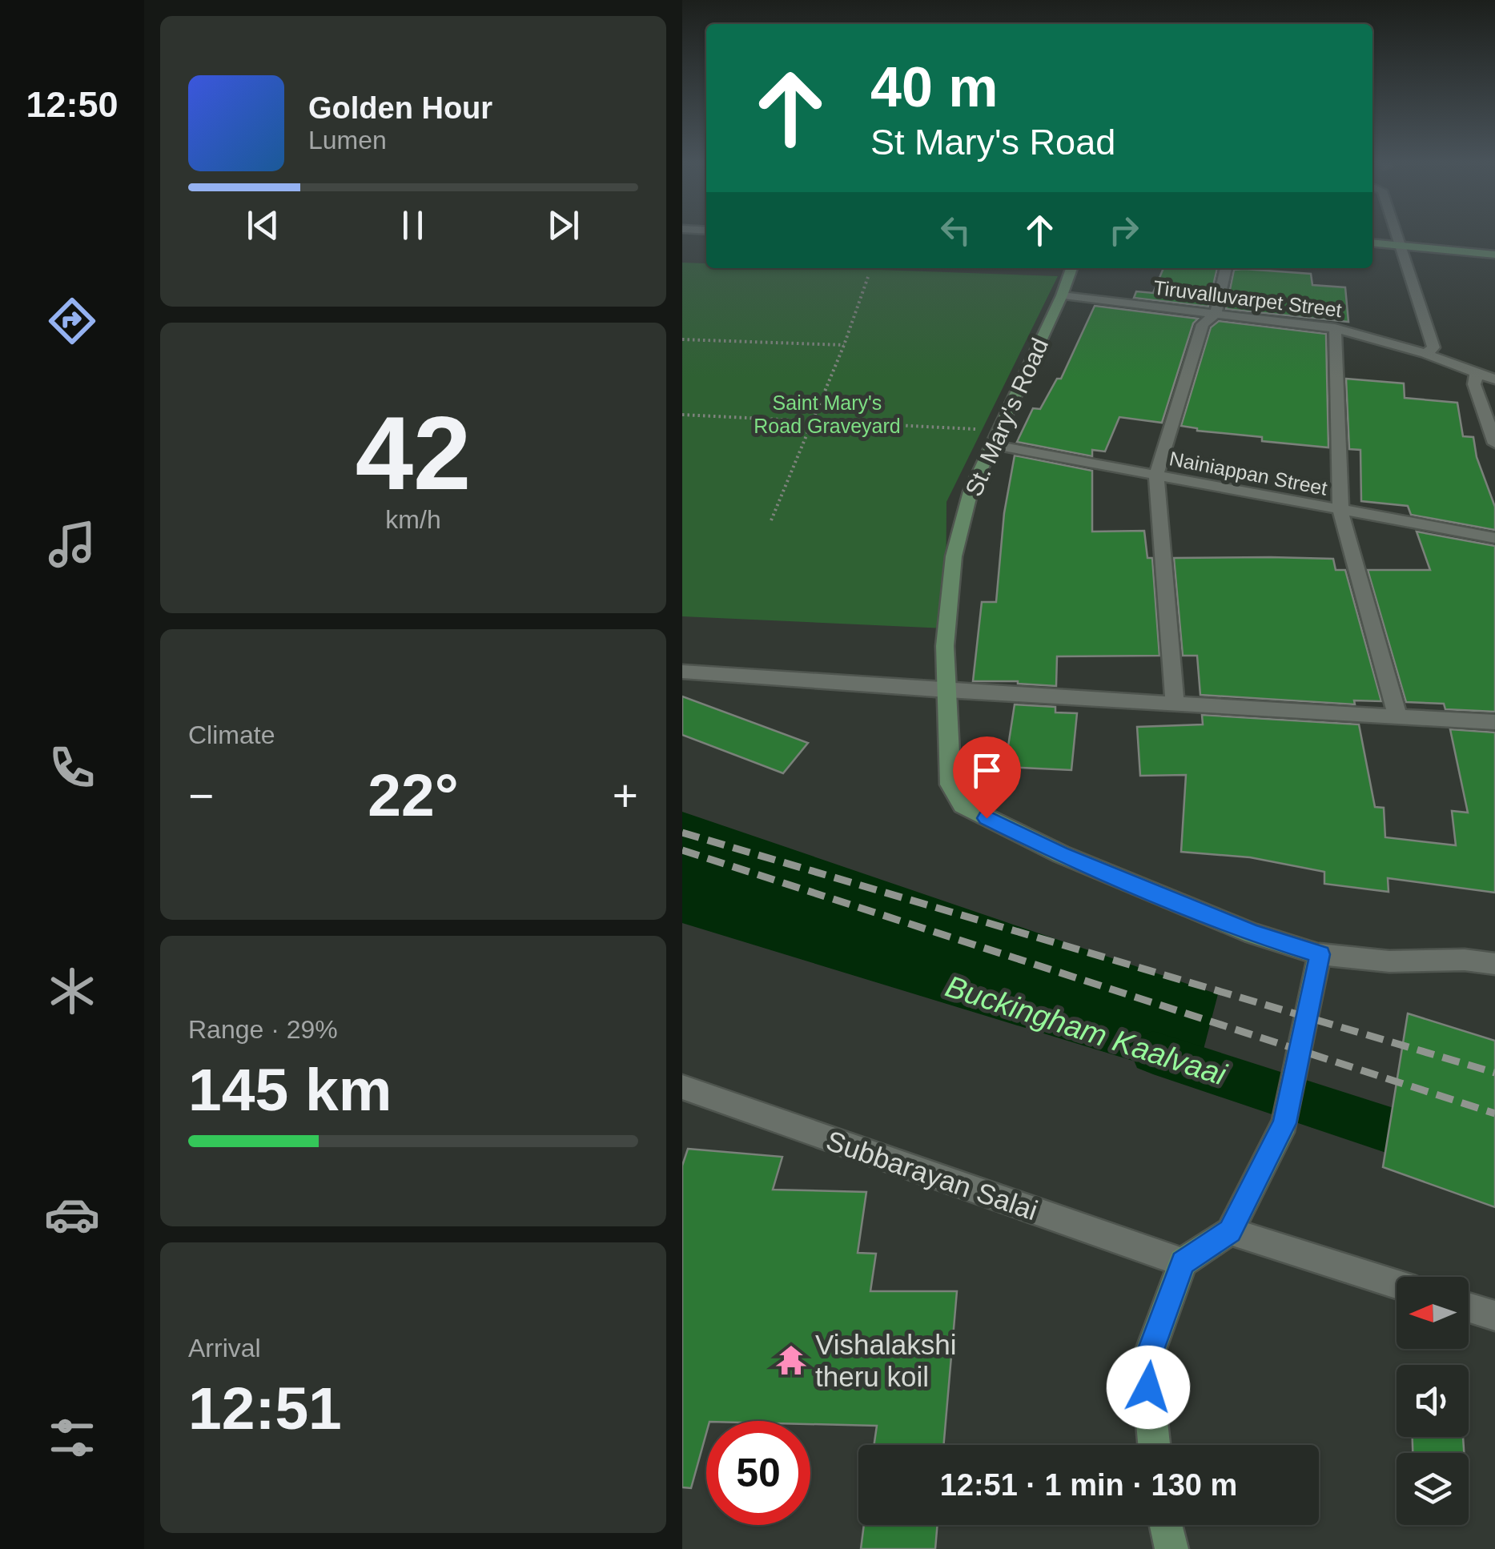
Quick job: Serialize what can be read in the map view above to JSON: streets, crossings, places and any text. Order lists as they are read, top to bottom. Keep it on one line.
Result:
{"streets":{"main road":["St. Mary's Road"],"street":["Tiruvalluvarpet Street","Nainiappan Street","Subbarayan Salai"]},"crossings":[["Tiruvalluvarpet Street","St. Mary's Road"],["St. Mary's Road","Nainiappan Street"]],"water":["Buckingham Kaalvaai"],"parks":["Saint Mary's Road Graveyard"],"places":{"temple":["Vishalakshi theru koil"]},"north":"left","page":{"tabs":"12:50","turn":["40 m","St Mary's Road"],"song":["Golden Hour","Lumen"],"tile":[["42","km/h"],"Climate",["Range · 29%","145 km"],["Arrival","12:51"]],"heat":["−","22°","+"],"limit":"50","trip":"12:51 · 1 min · 130 m"}}
